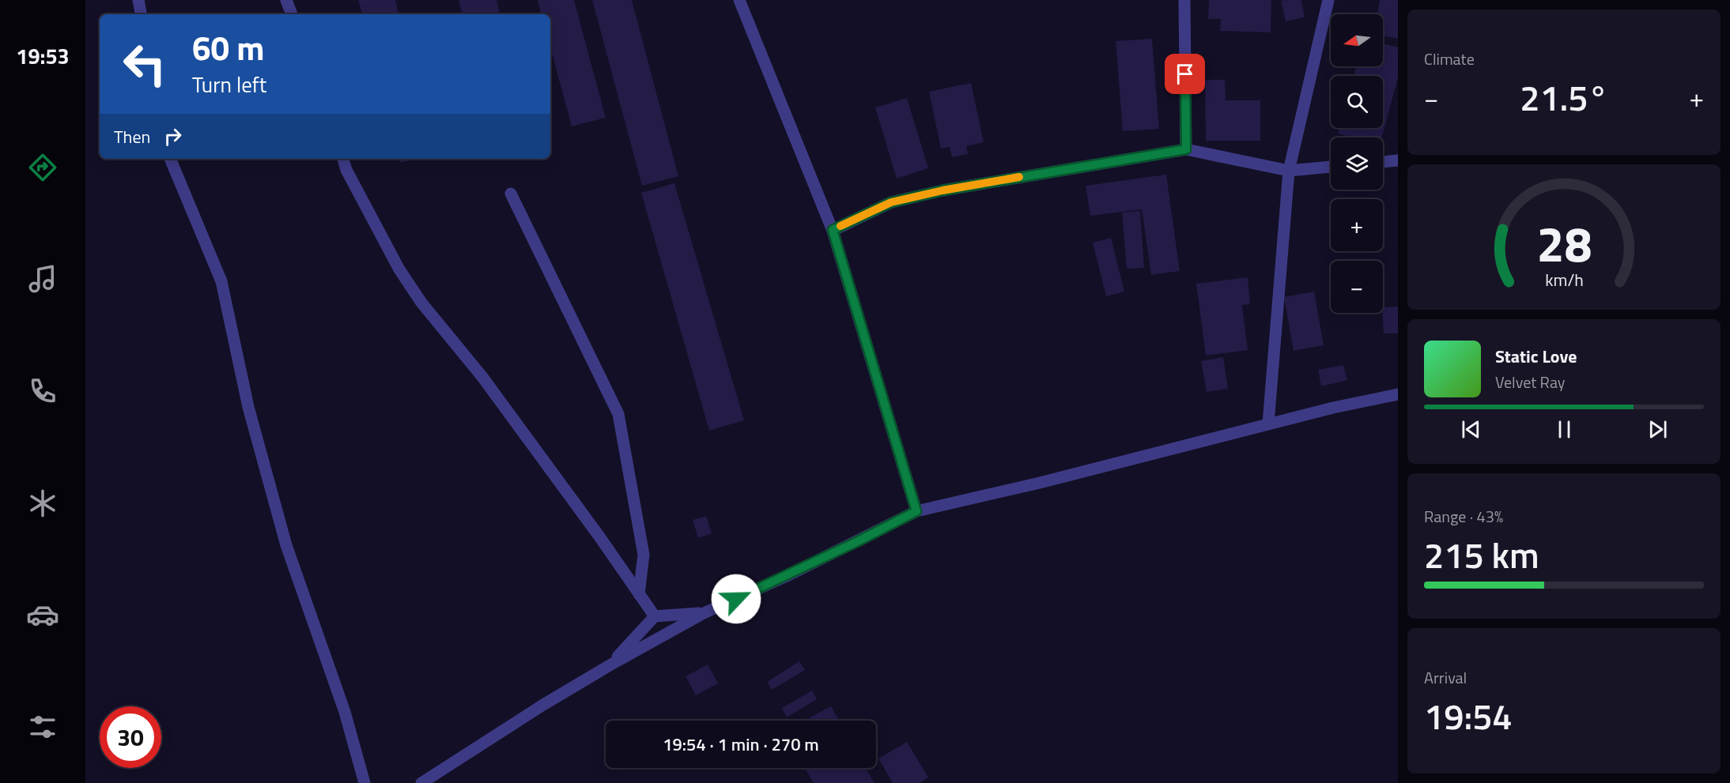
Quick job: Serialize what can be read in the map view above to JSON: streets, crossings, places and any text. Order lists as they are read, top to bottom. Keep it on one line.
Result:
{"north":"left","page":{"tabs":"19:53","tile":["Climate",["Range · 43%","215 km"],["Arrival","19:54"]],"map_buttons":["+","−"],"turn":["60 m","Turn left"],"heat":["−","21.5°","+"],"then":"Then","song":["Static Love","Velvet Ray"],"limit":"30","trip":"19:54 · 1 min · 270 m","gauge":["28","km/h"]}}
